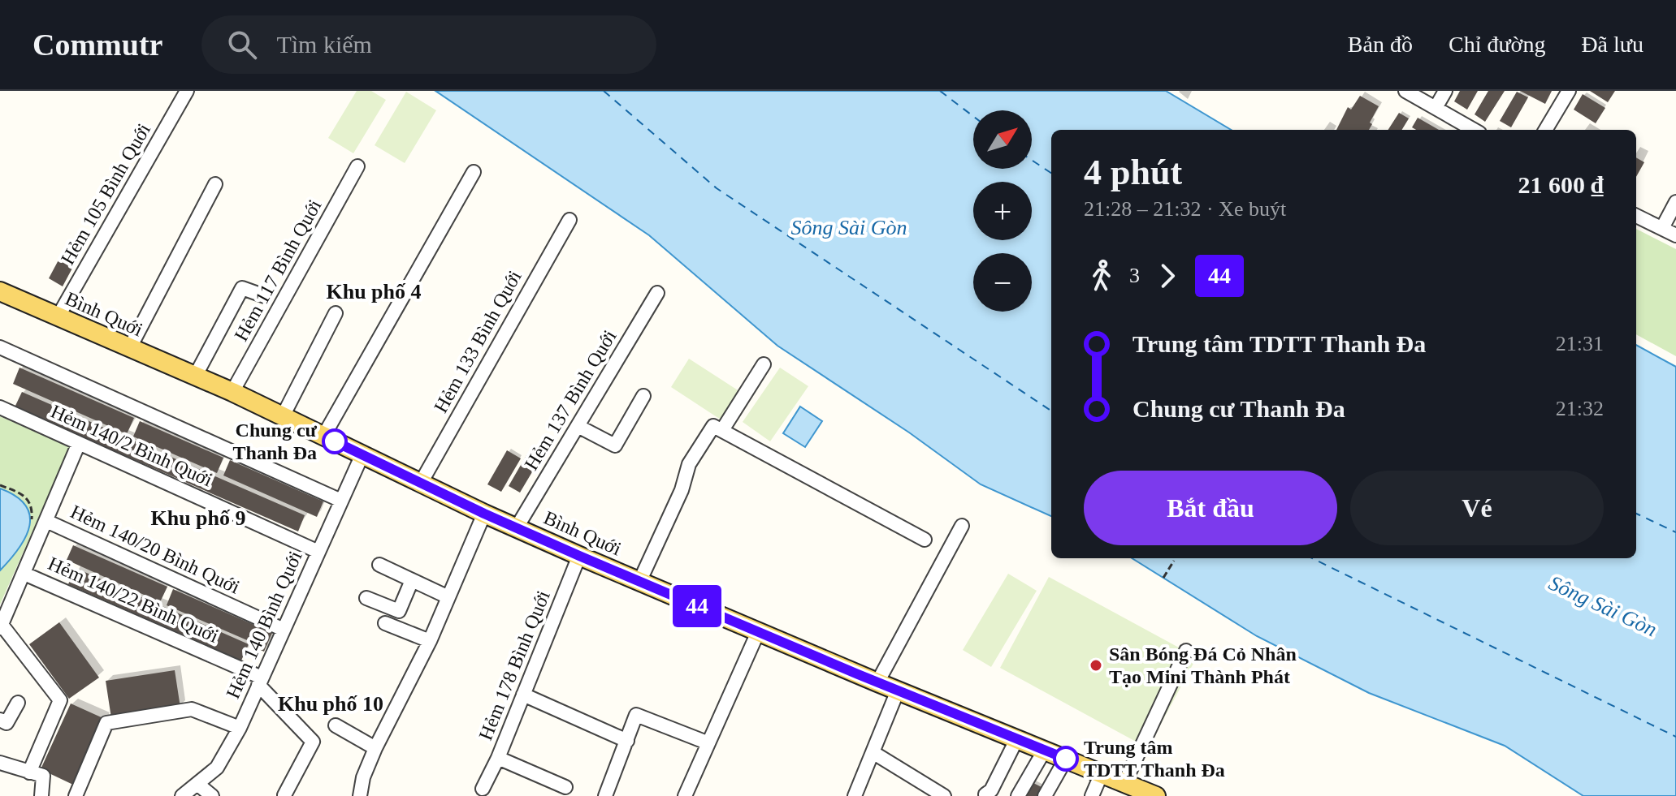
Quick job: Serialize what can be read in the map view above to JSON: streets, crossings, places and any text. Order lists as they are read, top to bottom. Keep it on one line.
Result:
{"streets":{"main road":["Bình Quới"],"street":["Hẻm 105 Bình Quới","Hẻm 117 Bình Quới","Hẻm 133 Bình Quới","Hẻm 137 Bình Quới","Hẻm 140/2 Bình Quới","Hẻm 140/20 Bình Quới","Hẻm 140/22 Bình Quới","Hẻm 140 Bình Quới","Hẻm 178 Bình Quới"]},"crossings":[["Hẻm 105 Bình Quới","Bình Quới"],["Hẻm 117 Bình Quới","Bình Quới"],["Bình Quới","Hẻm 133 Bình Quới"],["Bình Quới","Hẻm 137 Bình Quới"],["Bình Quới","Hẻm 140 Bình Quới"],["Bình Quới","Hẻm 178 Bình Quới"],["Hẻm 140/2 Bình Quới","Hẻm 140 Bình Quới"],["Hẻm 140/20 Bình Quới","Hẻm 140 Bình Quới"],["Hẻm 140/22 Bình Quới","Hẻm 140 Bình Quới"]],"districts":["Khu phố 4","Khu phố 9","Khu phố 10"],"water":["Sông Sài Gòn"],"places":["Chung cư Thanh Đa","Sân Bóng Đá Cỏ Nhân Tạo Mini Thành Phát","Trung tâm TDTT Thanh Đa"],"lines":["bus line 44"],"north":"top right","page":{"header":"Commutr","search":"Tìm kiếm","nav":["Bản đồ","Chỉ đường","Đã lưu"],"on_map":"44","map_buttons":["+","−"],"heading":["4 phút","21:28 – 21:32 · Xe buýt","21 600 ₫"],"legs":["3","44"],"list":[{"name":"Trung tâm TDTT Thanh Đa","value":"21:31"},{"name":"Chung cư Thanh Đa","value":"21:32"}],"buttons":["Bắt đầu","Vé"]}}
